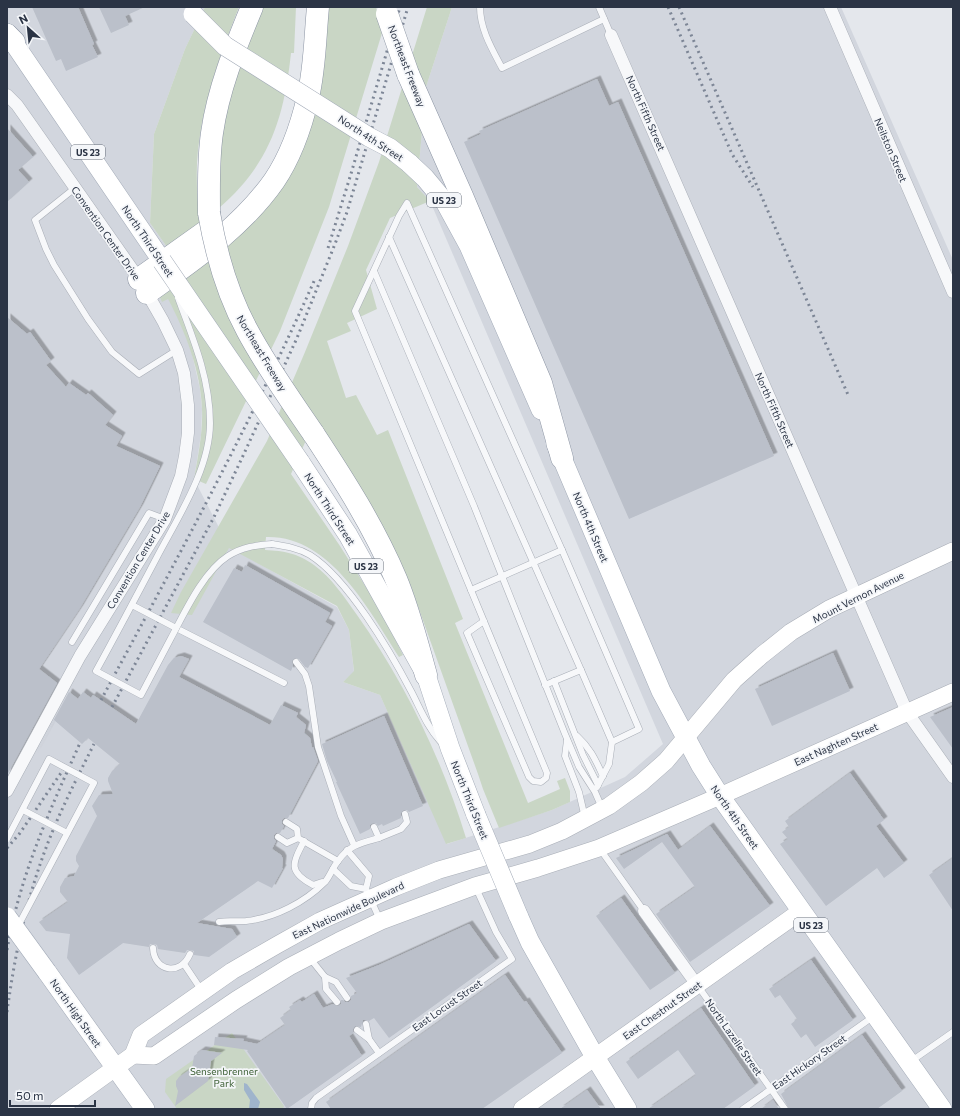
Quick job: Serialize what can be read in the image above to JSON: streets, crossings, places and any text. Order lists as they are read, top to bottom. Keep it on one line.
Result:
{"streets":{"highway":["Northeast Freeway"],"main road":["North 4th Street","US 23","North Third Street","Mount Vernon Avenue","East Naghten Street","East Nationwide Boulevard","East Chestnut Street","North High Street"],"street":["North Fifth Street","Neilston Street","Convention Center Drive"],"lane":["East Locust Street","North Lazelle Street","East Hickory Street"]},"crossings":[["Northeast Freeway","North 4th Street"],["Northeast Freeway","North Third Street"],["North Fifth Street","Mount Vernon Avenue"],["North Fifth Street","East Naghten Street"],["North 4th Street","Mount Vernon Avenue"],["North 4th Street","East Naghten Street"],["North 4th Street","East Nationwide Boulevard"],["North 4th Street","East Chestnut Street"],["North 4th Street","East Hickory Street"],["North Third Street","East Chestnut Street"],["Mount Vernon Avenue","East Nationwide Boulevard"],["East Chestnut Street","North Lazelle Street"],["North Lazelle Street","East Hickory Street"]],"parks":["Sensenbrenner Park"],"scale_bar":"50 m","north":"top left"}
